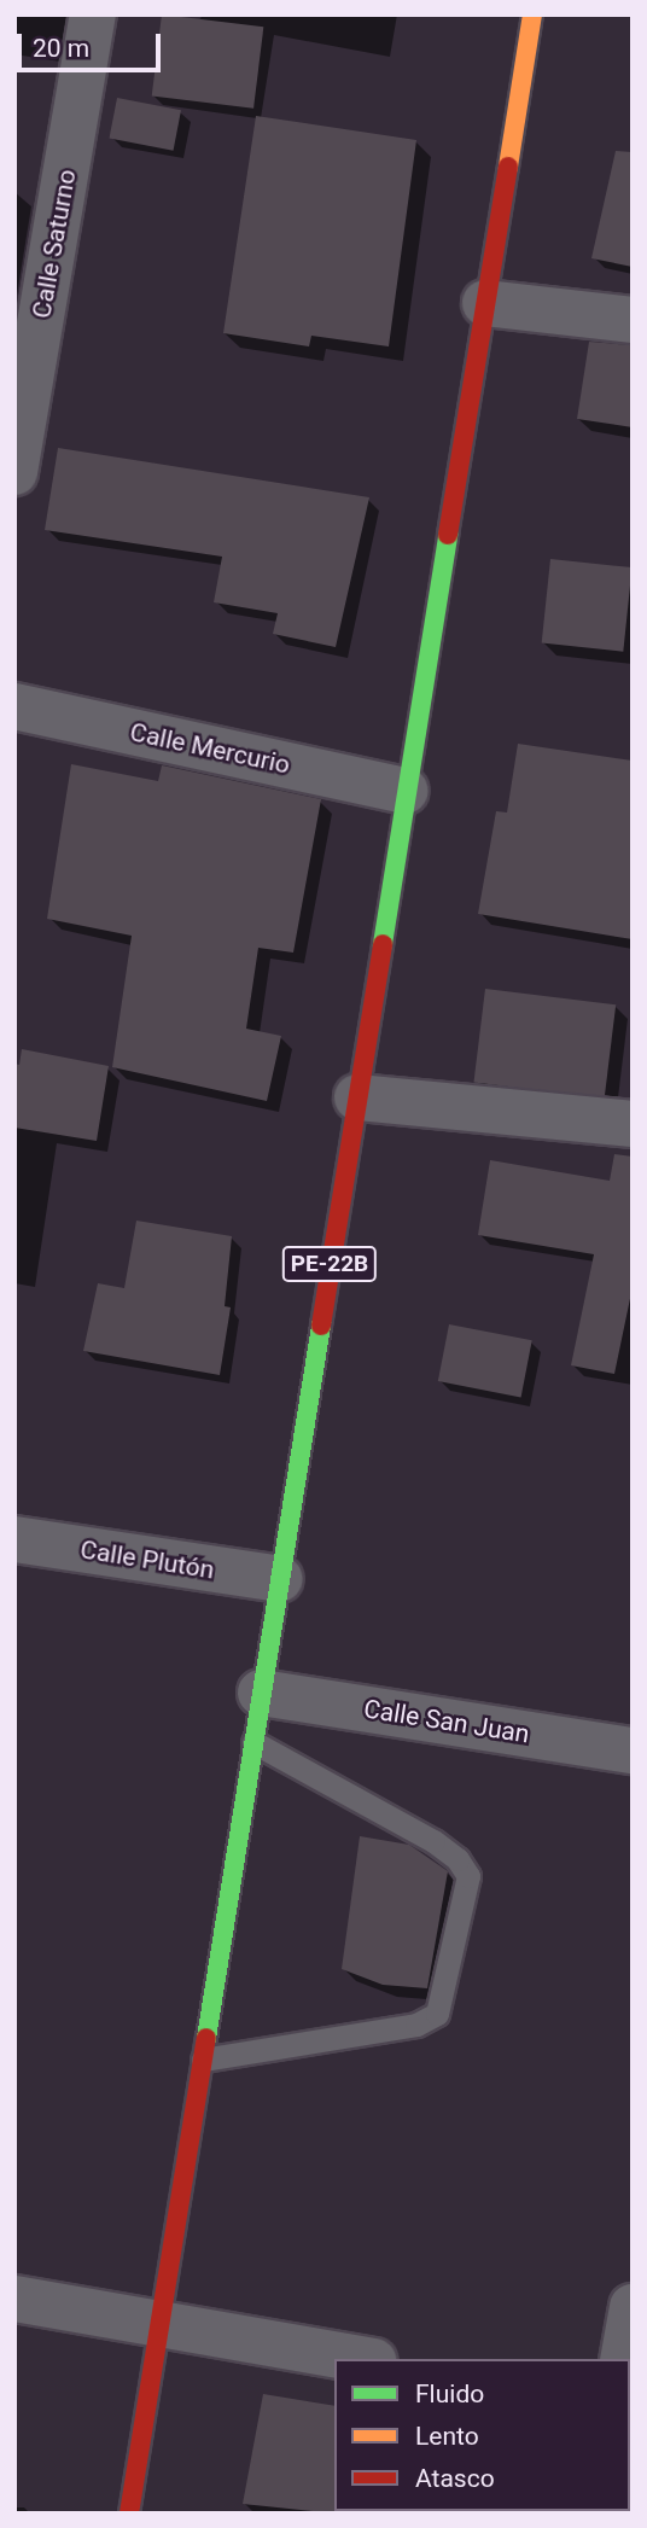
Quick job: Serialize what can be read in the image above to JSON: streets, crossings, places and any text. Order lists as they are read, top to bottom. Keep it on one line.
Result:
{"streets":{"highway":["PE-22B"],"street":["Calle Saturno","Calle Mercurio","Calle Plutón","Calle San Juan"]},"crossings":[["Calle Mercurio","PE-22B"],["PE-22B","Calle Plutón"],["PE-22B","Calle San Juan"]],"legend":["Fluido","Lento","Atasco"],"scale_bar":"20 m"}
